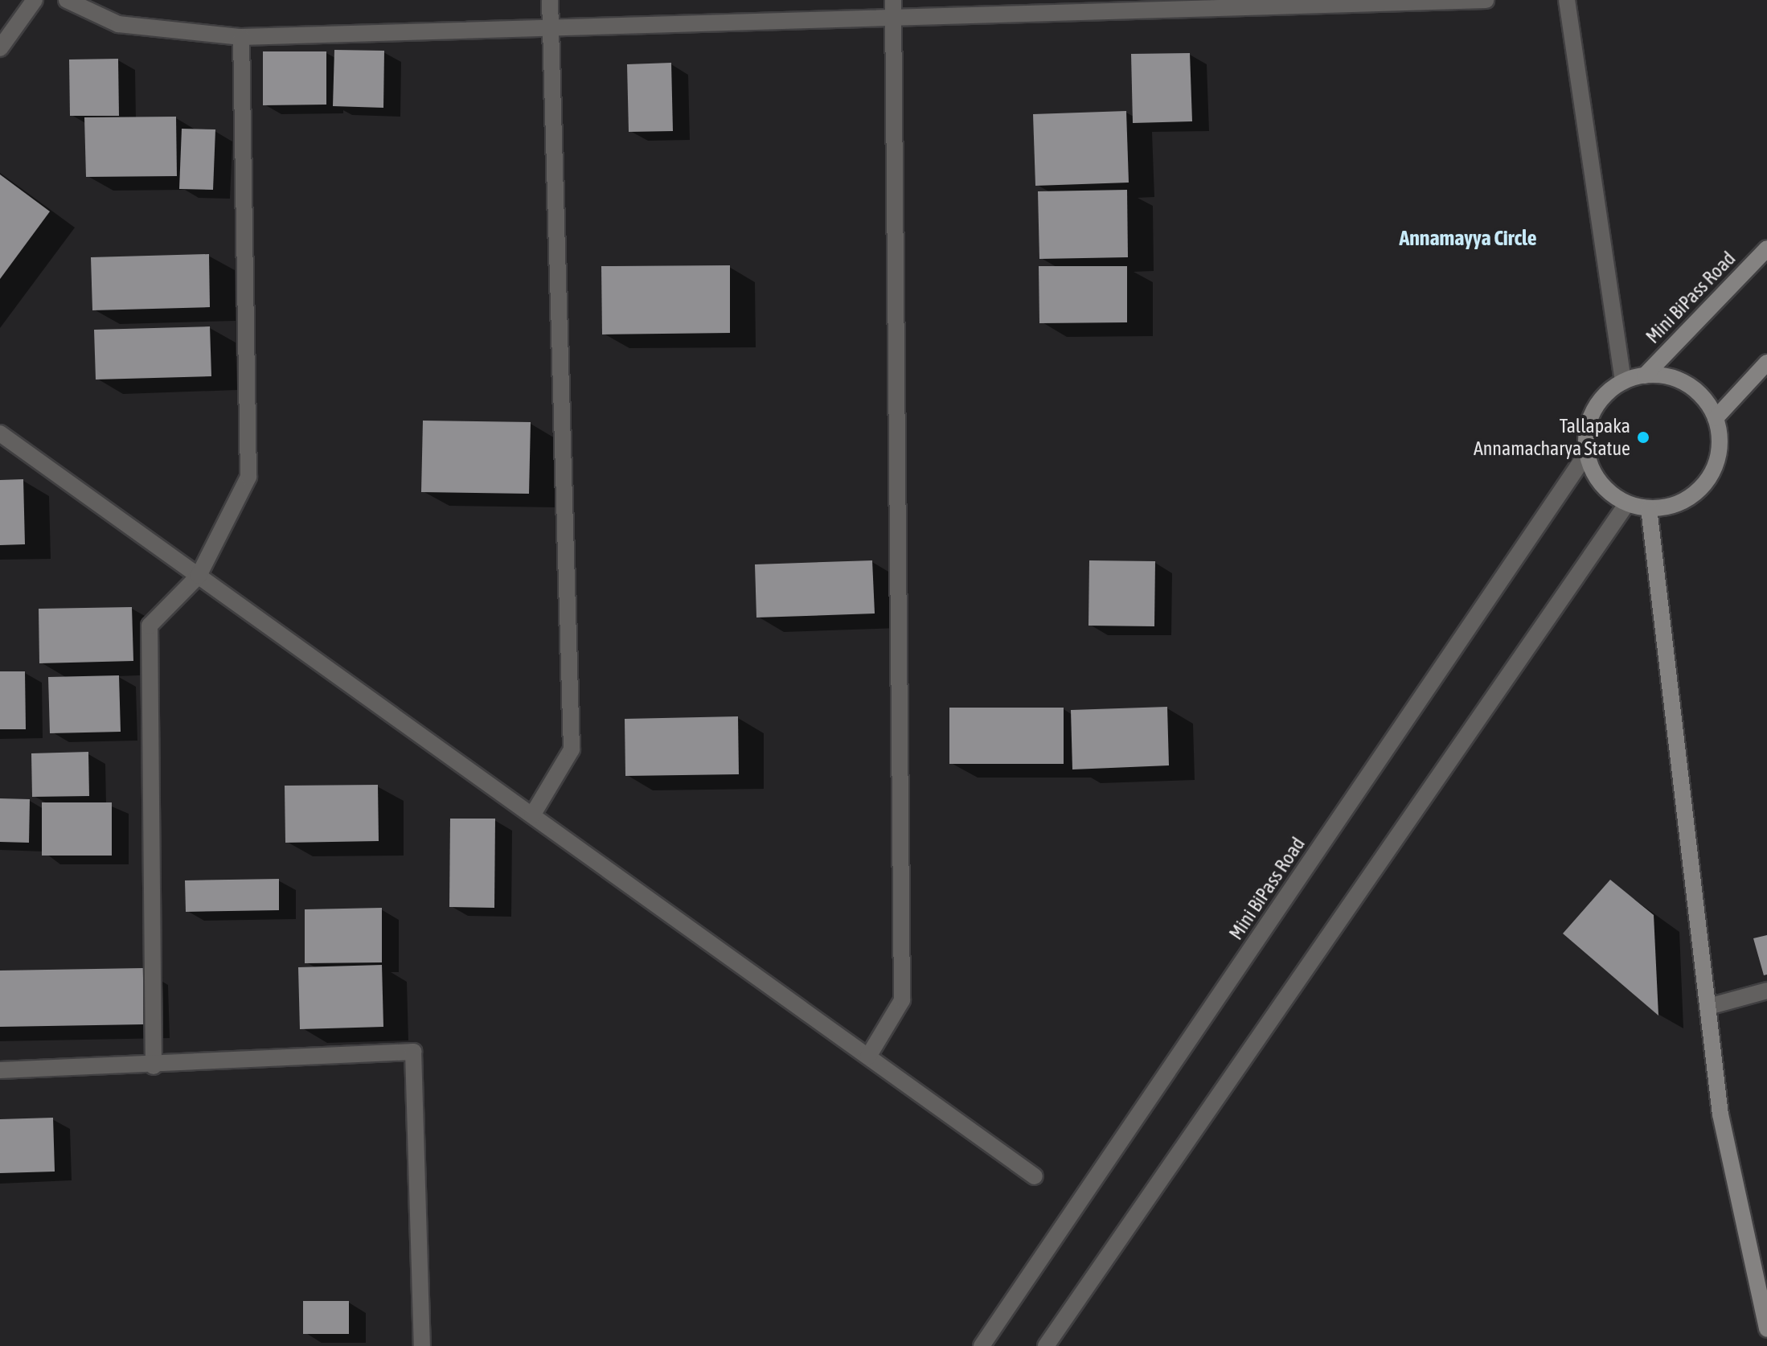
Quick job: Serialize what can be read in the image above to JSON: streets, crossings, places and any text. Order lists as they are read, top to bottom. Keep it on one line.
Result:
{"streets":{"main road":["Mini BiPass Road"]},"districts":["Annamayya Circle"],"places":["Tallapaka Annamacharya Statue"]}
